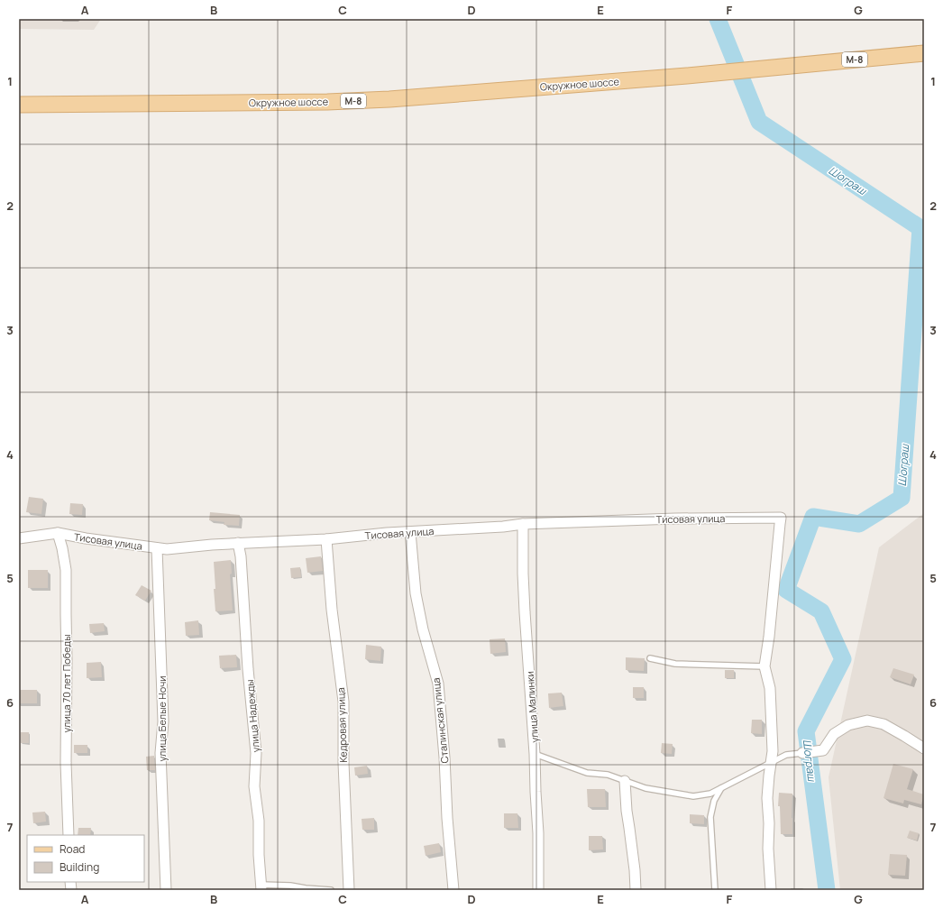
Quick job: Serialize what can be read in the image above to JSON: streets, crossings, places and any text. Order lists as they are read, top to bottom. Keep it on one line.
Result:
{"streets":{"main road":["М-8","Окружное шоссе"],"street":["Тисовая улица","улица 70 лет Победы","улица Малинки","улица Надежды","улица Белые Ночи","Сталинская улица","Кедровая улица"]},"crossings":[["Тисовая улица","улица 70 лет Победы"],["Тисовая улица","улица Малинки"],["Тисовая улица","улица Надежды"],["Тисовая улица","улица Белые Ночи"],["Тисовая улица","Сталинская улица"],["Тисовая улица","Кедровая улица"]],"water":["Шограш"],"legend":["Road","Building"],"grid":{"columns":["A","B","C","D","E","F","G"],"rows":["1","2","3","4","5","6","7"]}}
